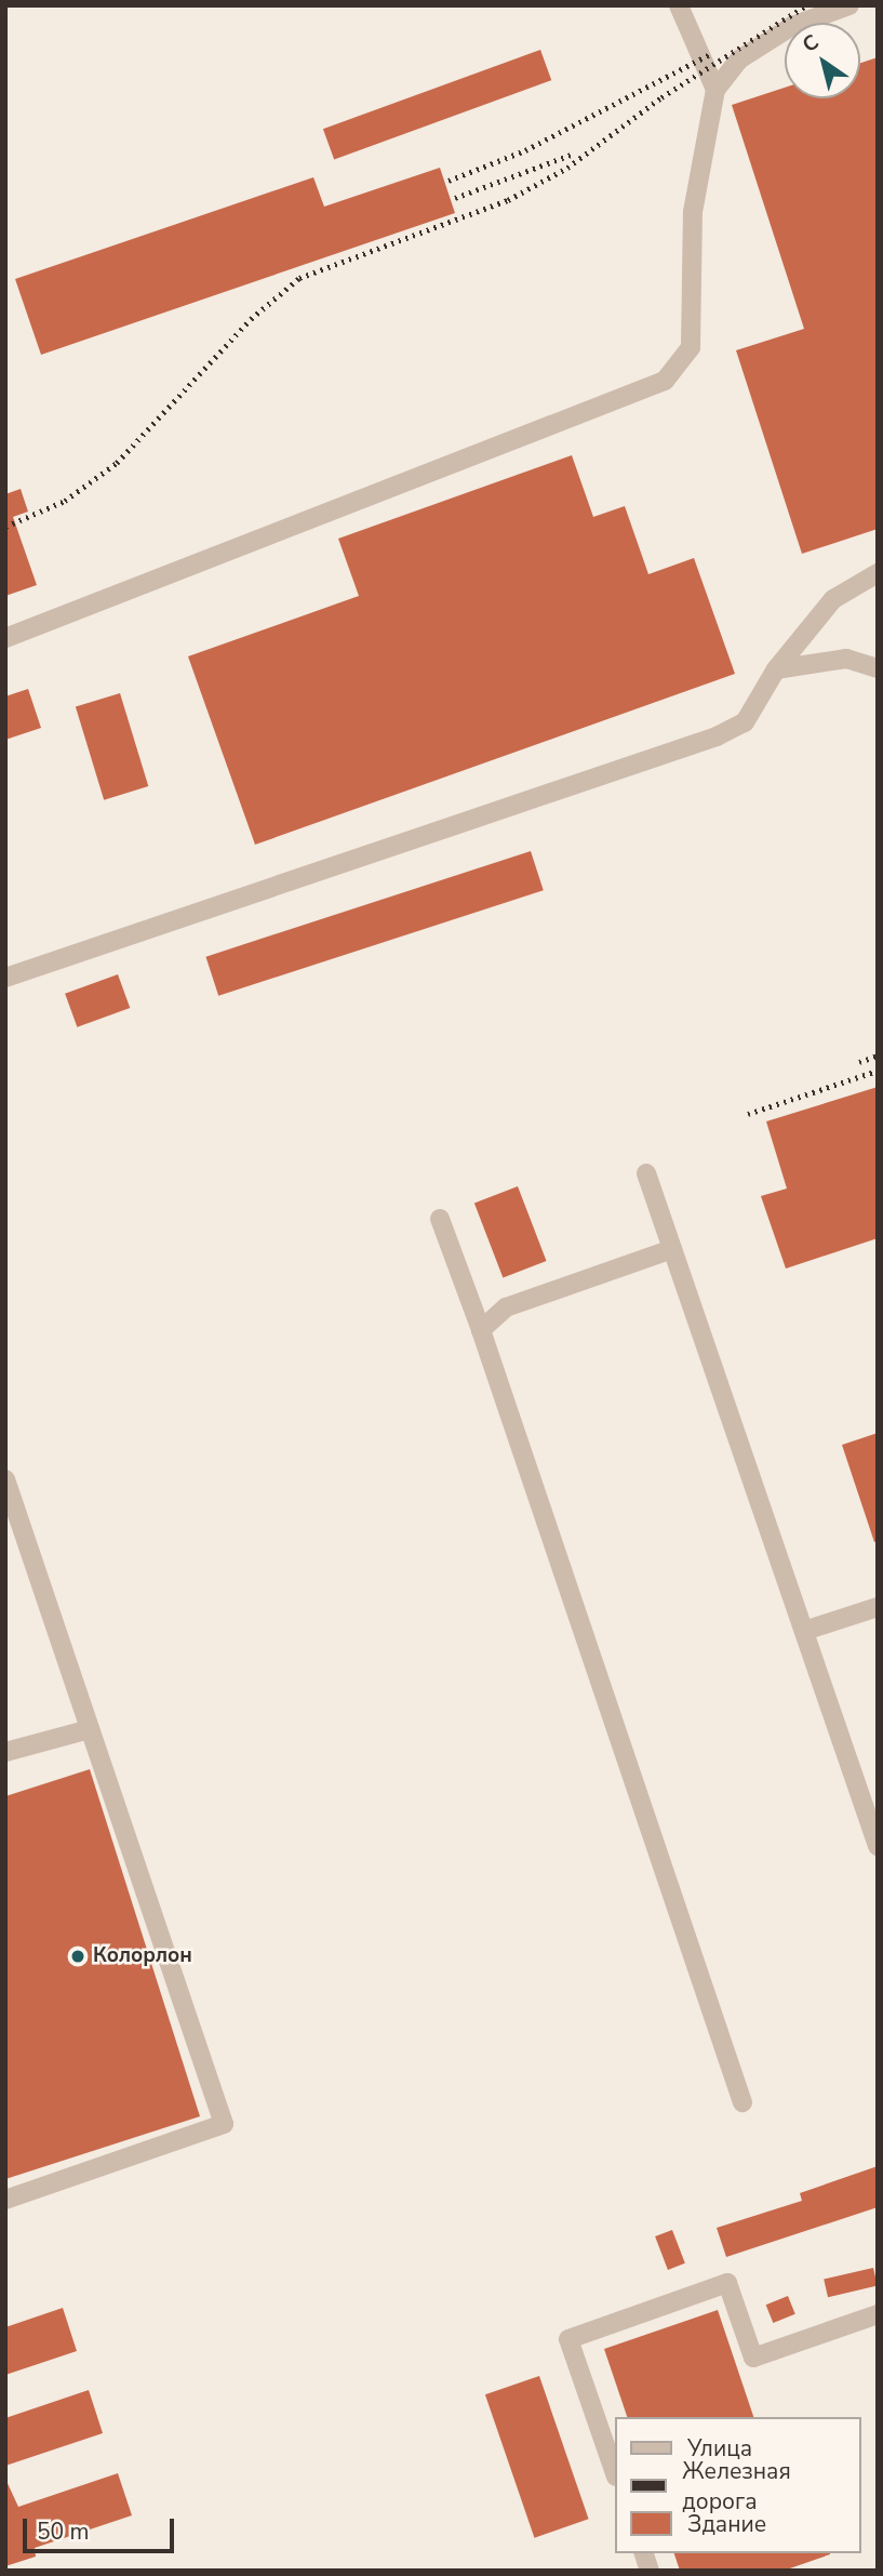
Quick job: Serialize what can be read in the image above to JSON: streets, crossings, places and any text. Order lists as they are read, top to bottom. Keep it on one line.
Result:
{"places":["Колорлон"],"legend":["Улица","Железная дорога","Здание"],"scale_bar":"50 m","north":"top left"}
